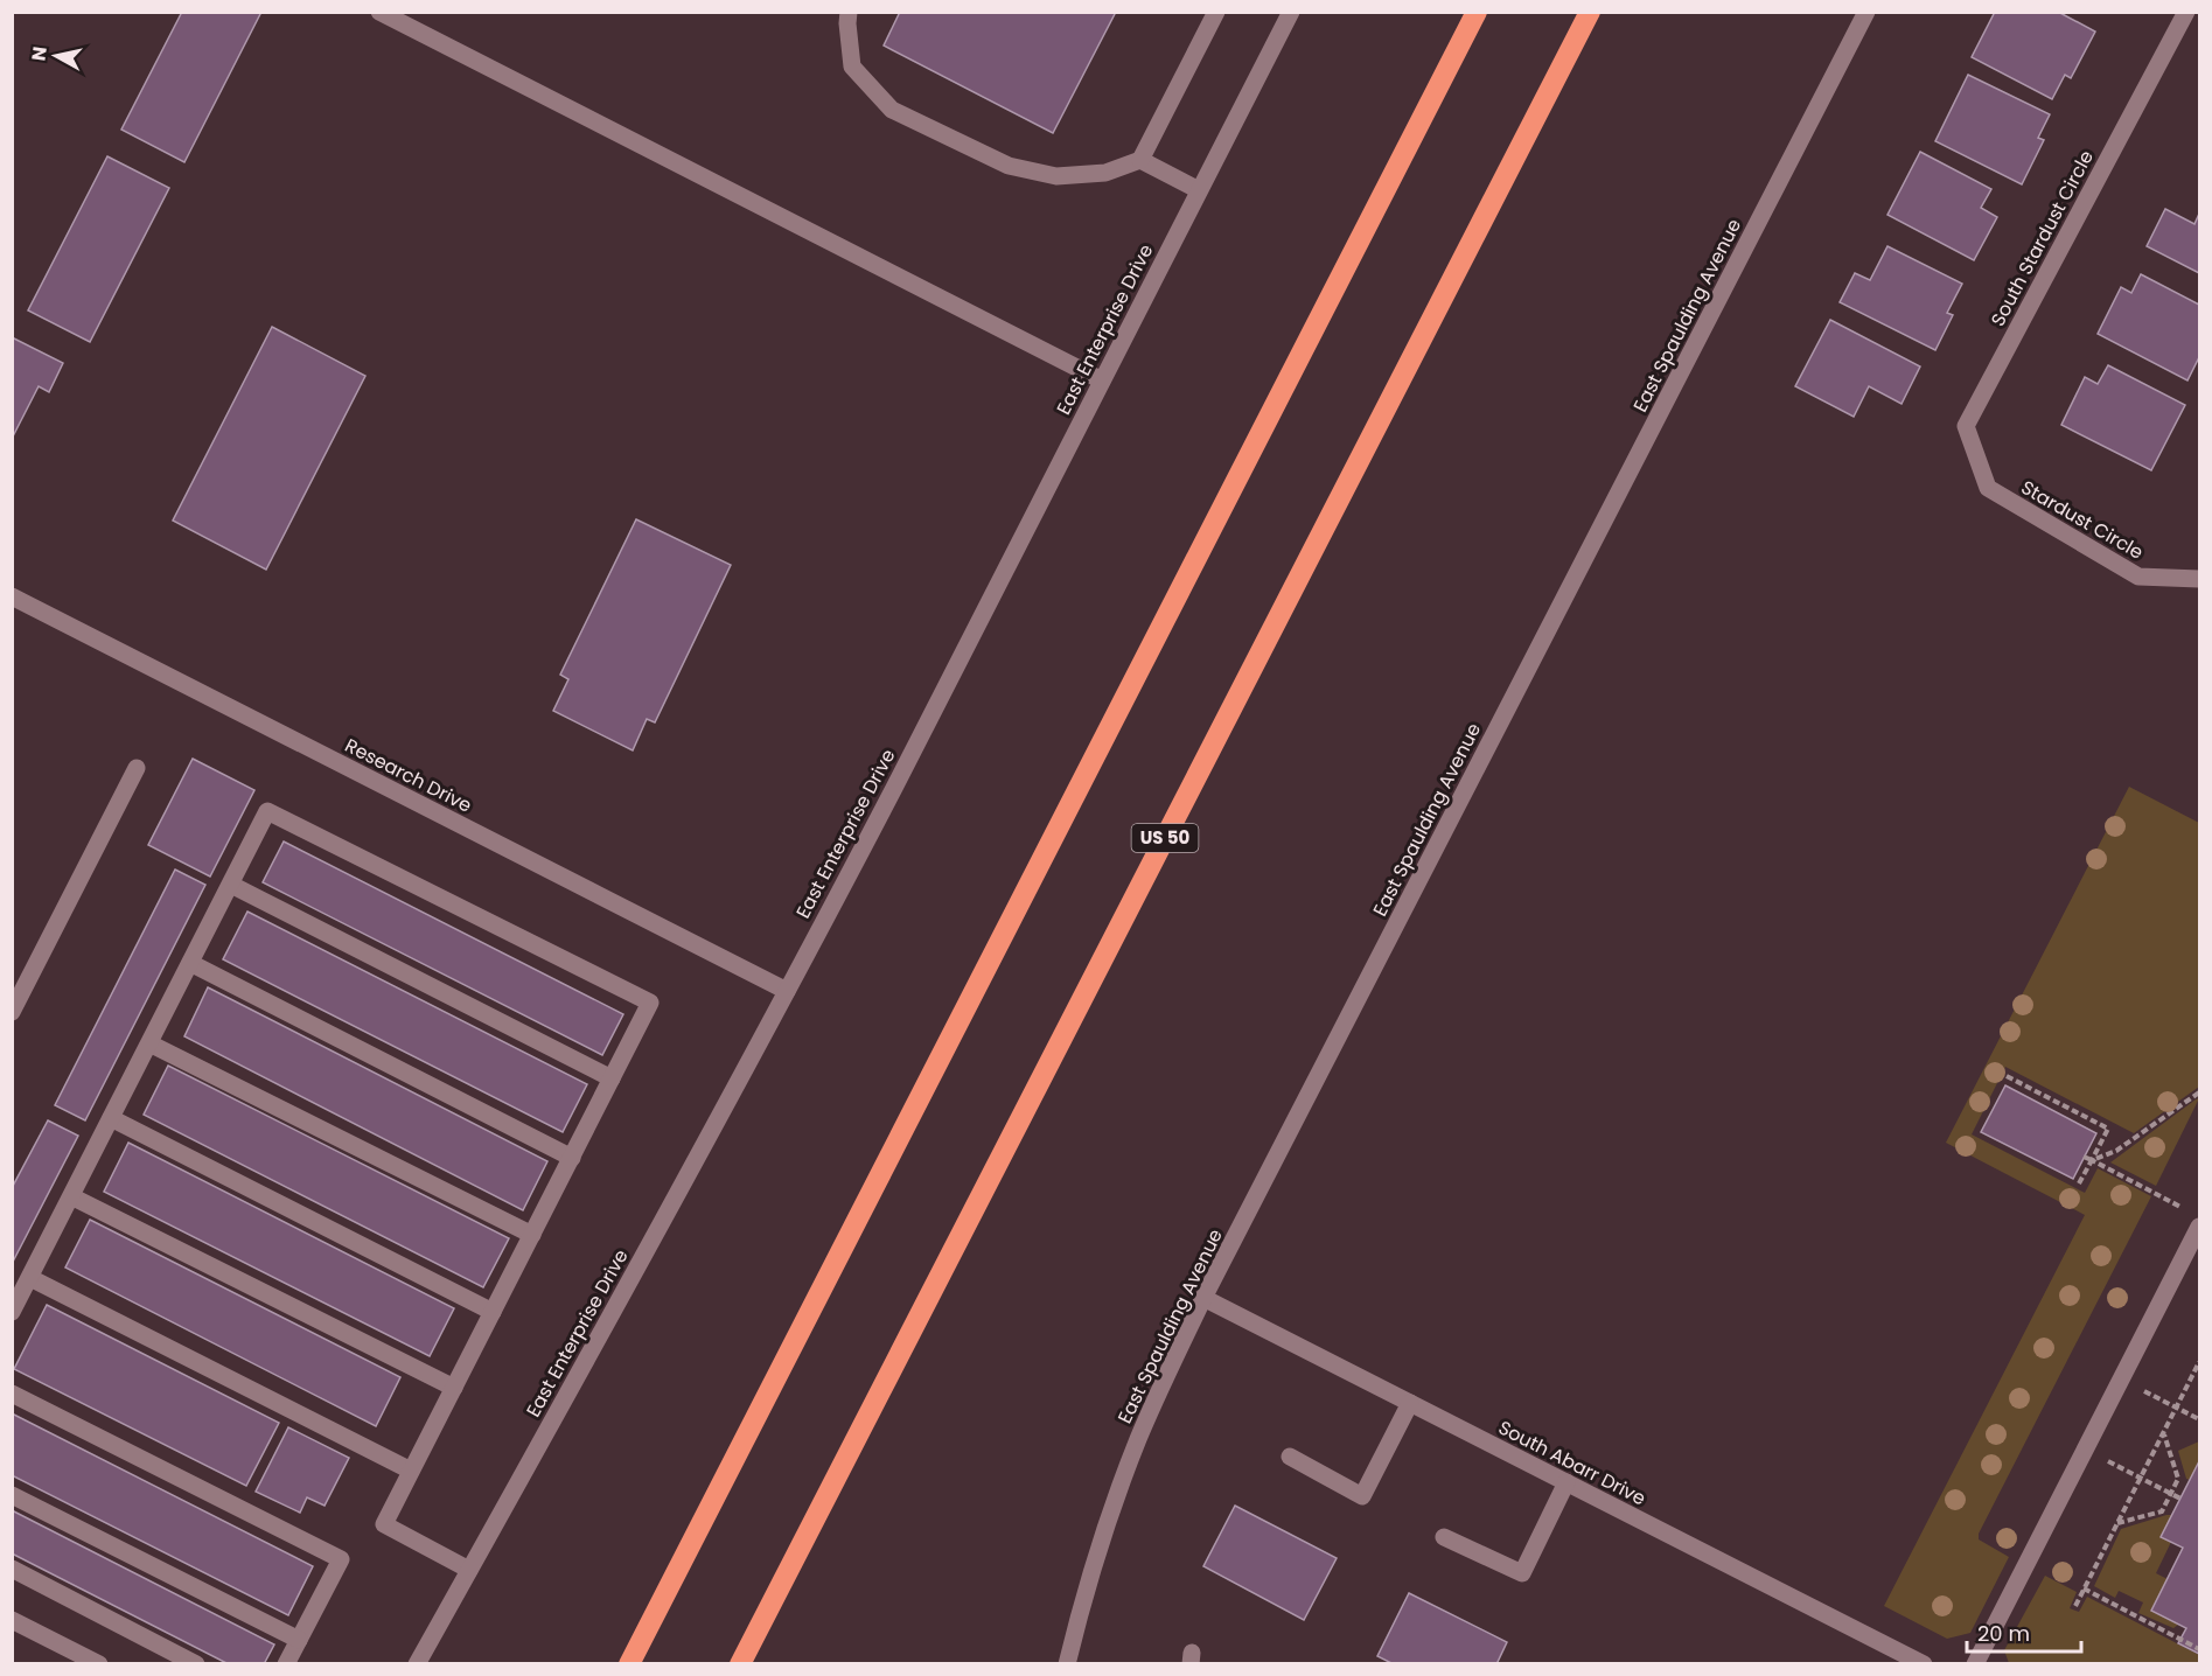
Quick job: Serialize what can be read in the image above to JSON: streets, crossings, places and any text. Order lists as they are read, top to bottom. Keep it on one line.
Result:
{"streets":{"highway":["US 50"],"street":["South Stardust Circle","East Spaulding Avenue","East Enterprise Drive","Stardust Circle","Research Drive","South Abarr Drive"]},"crossings":[["South Stardust Circle","Stardust Circle"],["East Spaulding Avenue","South Abarr Drive"],["East Enterprise Drive","Research Drive"]],"scale_bar":"20 m","north":"left"}
